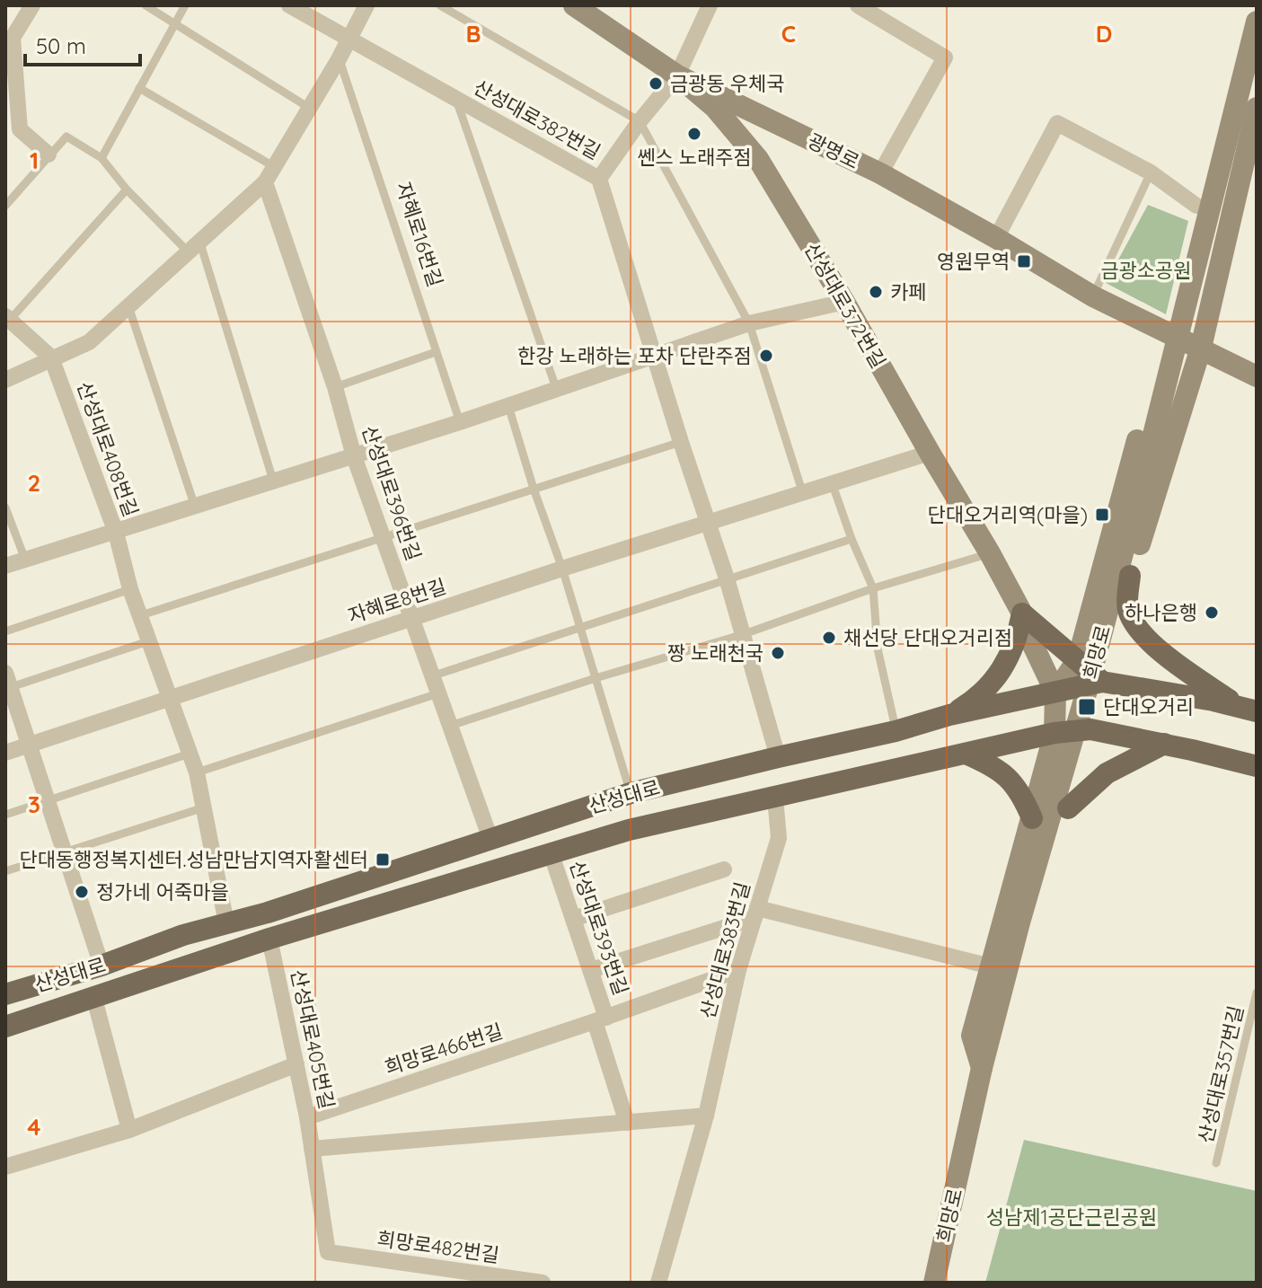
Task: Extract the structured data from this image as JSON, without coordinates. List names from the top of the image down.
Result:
{
  "streets": {
    "main road": [
      "광명로",
      "산성대로372번길",
      "희망로",
      "산성대로"
    ],
    "street": [
      "산성대로382번길",
      "산성대로408번길",
      "산성대로396번길",
      "자혜로8번길",
      "산성대로393번길",
      "산성대로383번길",
      "산성대로405번길",
      "희망로466번길",
      "희망로482번길"
    ],
    "lane": ["자혜로16번길", "산성대로357번길"]
  },
  "crossings": [
    ["산성대로382번길", "자혜로8번길"],
    ["산성대로382번길", "산성대로"],
    ["광명로", "산성대로372번길"],
    ["산성대로372번길", "자혜로8번길"],
    ["산성대로372번길", "산성대로"],
    ["산성대로408번길", "자혜로8번길"],
    ["산성대로408번길", "산성대로"],
    ["산성대로396번길", "자혜로8번길"],
    ["산성대로396번길", "산성대로"],
    ["산성대로", "산성대로393번길"],
    ["산성대로", "산성대로383번길"],
    ["산성대로", "산성대로405번길"],
    ["산성대로393번길", "희망로466번길"],
    ["산성대로383번길", "희망로466번길"],
    ["산성대로405번길", "희망로466번길"],
    ["산성대로405번길", "희망로482번길"]
  ],
  "parks": ["금광소공원", "성남제1공단근린공원"],
  "places": {
    "other": [
      "금광동 우체국",
      "쎈스 노래주점",
      "카페",
      "한강 노래하는 포차 단란주점",
      "하나은행",
      "채선당 단대오거리점",
      "짱 노래천국",
      "정가네 어죽마을"
    ],
    "transit": [
      "영원무역",
      "단대오거리역(마을)",
      "단대오거리",
      "단대동행정복지센터.성남만남지역자활센터"
    ]
  },
  "scale_bar": "50 m",
  "grid": {
    "columns": ["B", "C", "D"],
    "rows": [
      "1",
      "2",
      "3",
      "4"
    ]
  }
}
